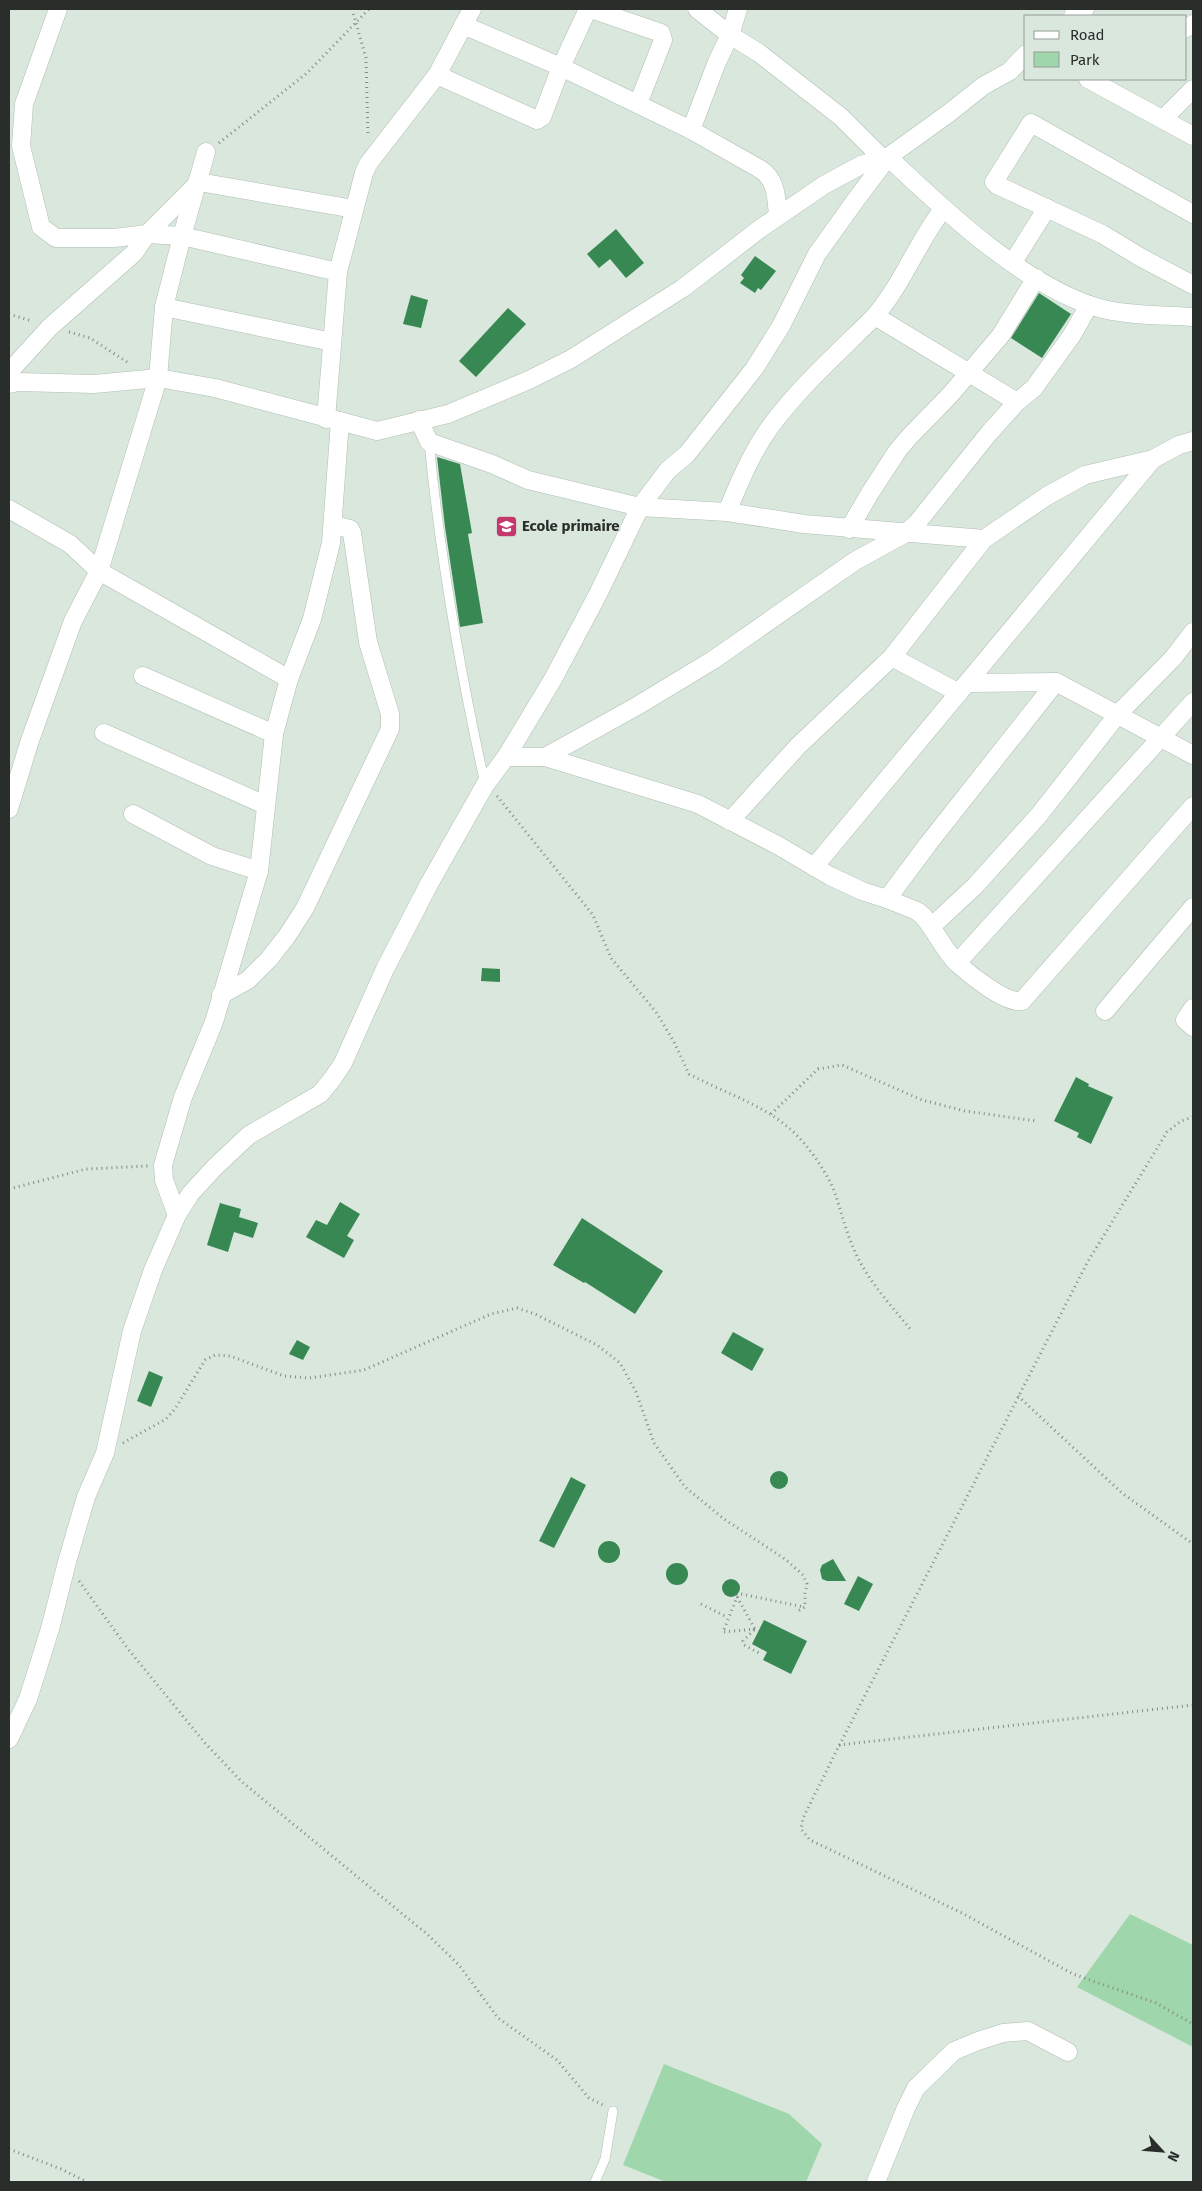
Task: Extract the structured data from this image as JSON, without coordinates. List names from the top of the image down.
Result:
{
  "places": {
    "school or university": ["Ecole primaire"]
  },
  "legend": ["Road", "Park"],
  "north": "bottom right"
}
